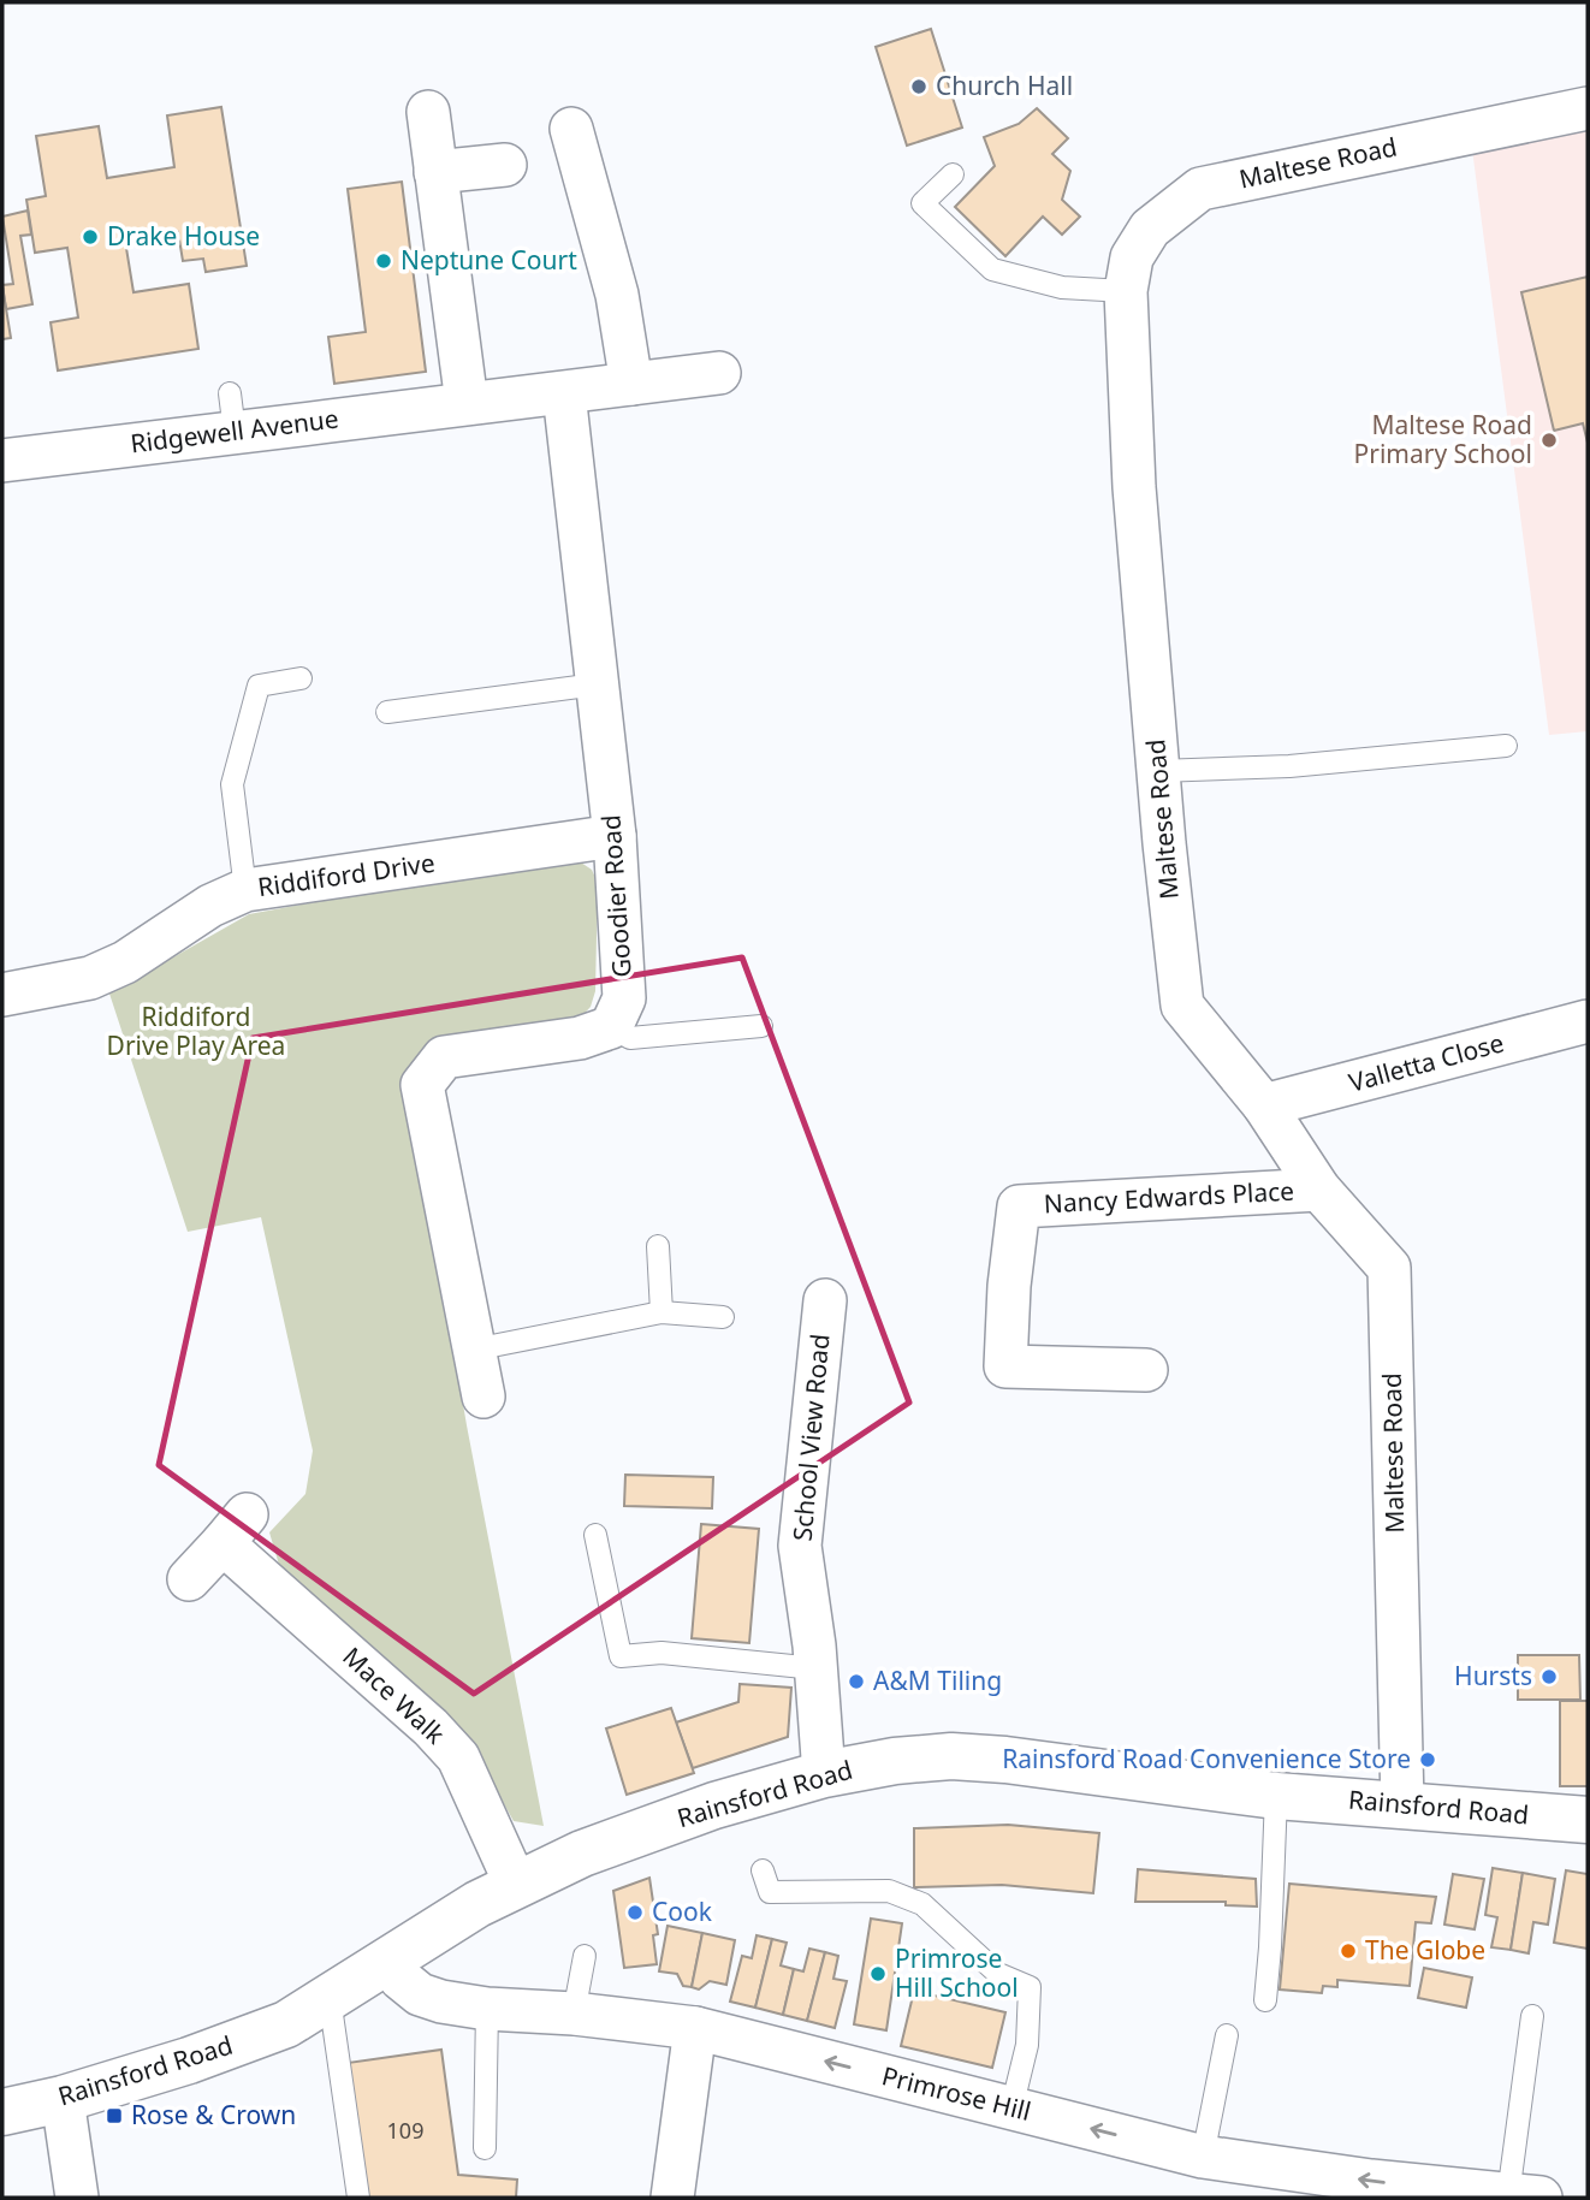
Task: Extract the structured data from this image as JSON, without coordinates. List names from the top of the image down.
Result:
{
  "streets": {
    "main road": ["Rainsford Road"],
    "street": [
      "Maltese Road",
      "Ridgewell Avenue",
      "Riddiford Drive",
      "Goodier Road",
      "Valletta Close",
      "Nancy Edwards Place",
      "School View Road",
      "Mace Walk",
      "Primrose Hill"
    ]
  },
  "crossings": [
    ["Maltese Road", "Valletta Close"],
    ["Maltese Road", "Nancy Edwards Place"],
    ["Maltese Road", "Rainsford Road"],
    ["Ridgewell Avenue", "Goodier Road"],
    ["Riddiford Drive", "Goodier Road"],
    ["School View Road", "Rainsford Road"],
    ["Mace Walk", "Rainsford Road"],
    ["Rainsford Road", "Primrose Hill"]
  ],
  "one_way": ["Primrose Hill"],
  "parks": ["Riddiford Drive Play Area"],
  "places": {
    "other": [
      "Church Hall",
      "Drake House",
      "Neptune Court",
      "Maltese Road Primary School",
      "Hursts",
      "A&M Tiling",
      "Rainsford Road Convenience Store",
      "Cook",
      "The Globe",
      "Primrose Hill School"
    ],
    "transit": ["Rose & Crown"]
  },
  "house_numbers": ["109"]
}
